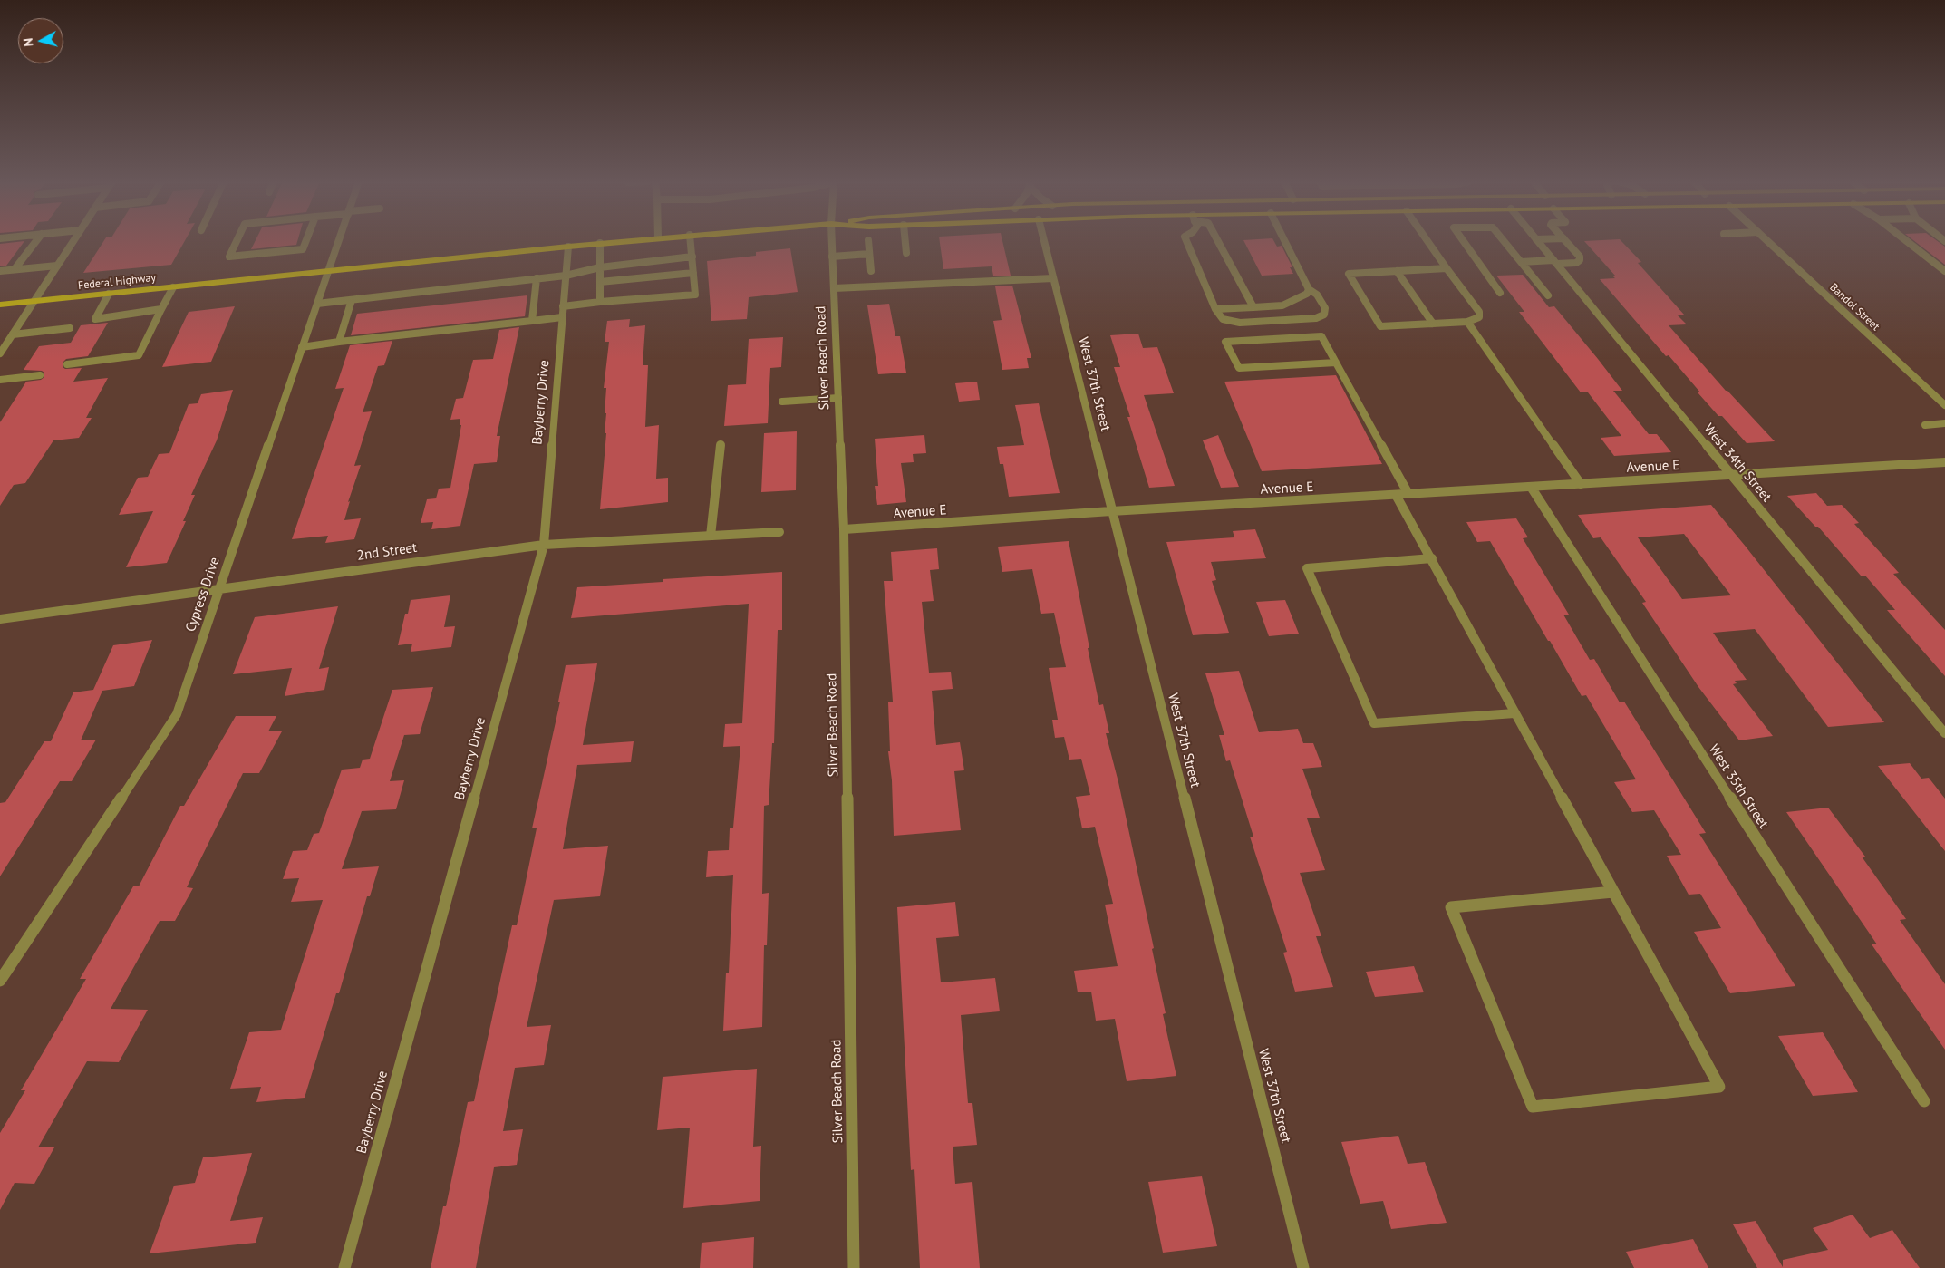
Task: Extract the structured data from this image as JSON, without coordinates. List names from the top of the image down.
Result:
{
  "streets": {
    "main road": ["Federal Highway"],
    "street": [
      "Bandol Street",
      "Silver Beach Road",
      "West 37th Street",
      "Bayberry Drive",
      "West 34th Street",
      "Avenue E",
      "2nd Street",
      "Cypress Drive",
      "West 35th Street"
    ]
  },
  "crossings": [
    ["Federal Highway", "Bayberry Drive"],
    ["Federal Highway", "Cypress Drive"],
    ["Silver Beach Road", "Avenue E"],
    ["West 37th Street", "Avenue E"],
    ["Bayberry Drive", "2nd Street"],
    ["West 34th Street", "Avenue E"],
    ["Avenue E", "West 35th Street"],
    ["2nd Street", "Cypress Drive"]
  ],
  "north": "left"
}
